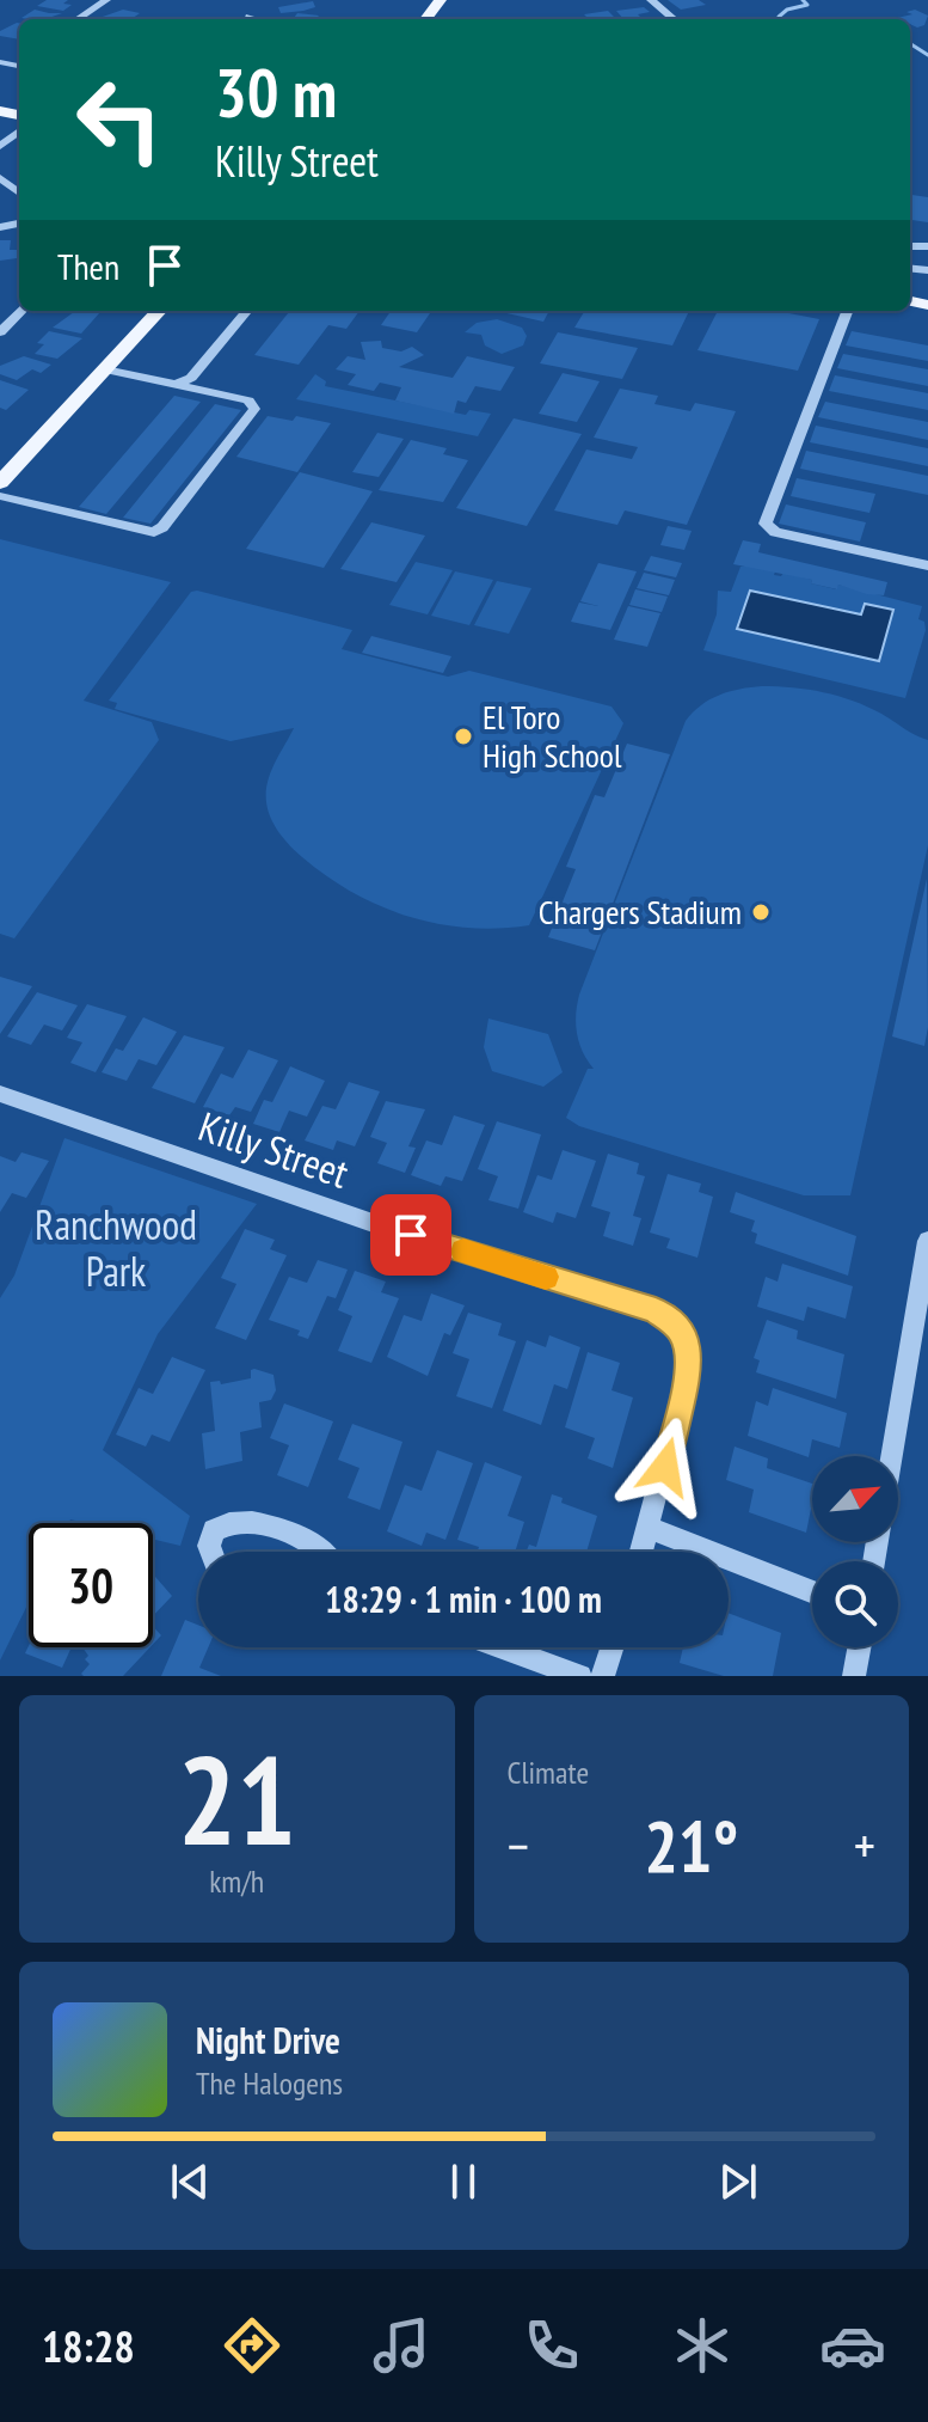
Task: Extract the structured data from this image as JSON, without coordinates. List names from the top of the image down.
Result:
{
  "streets": {
    "street": ["Killy Street"]
  },
  "parks": ["Ranchwood Park"],
  "places": ["El Toro High School", "Chargers Stadium"],
  "north": "top right",
  "page": {
    "turn": ["30 m", "Killy Street"],
    "then": "Then",
    "limit": "30",
    "trip": "18:29 · 1 min · 100 m",
    "tile": [
      ["21", "km/h"],
      "Climate"
    ],
    "heat": ["−", "21°", "+"],
    "song": ["Night Drive", "The Halogens"],
    "tabs": "18:28"
  }
}
